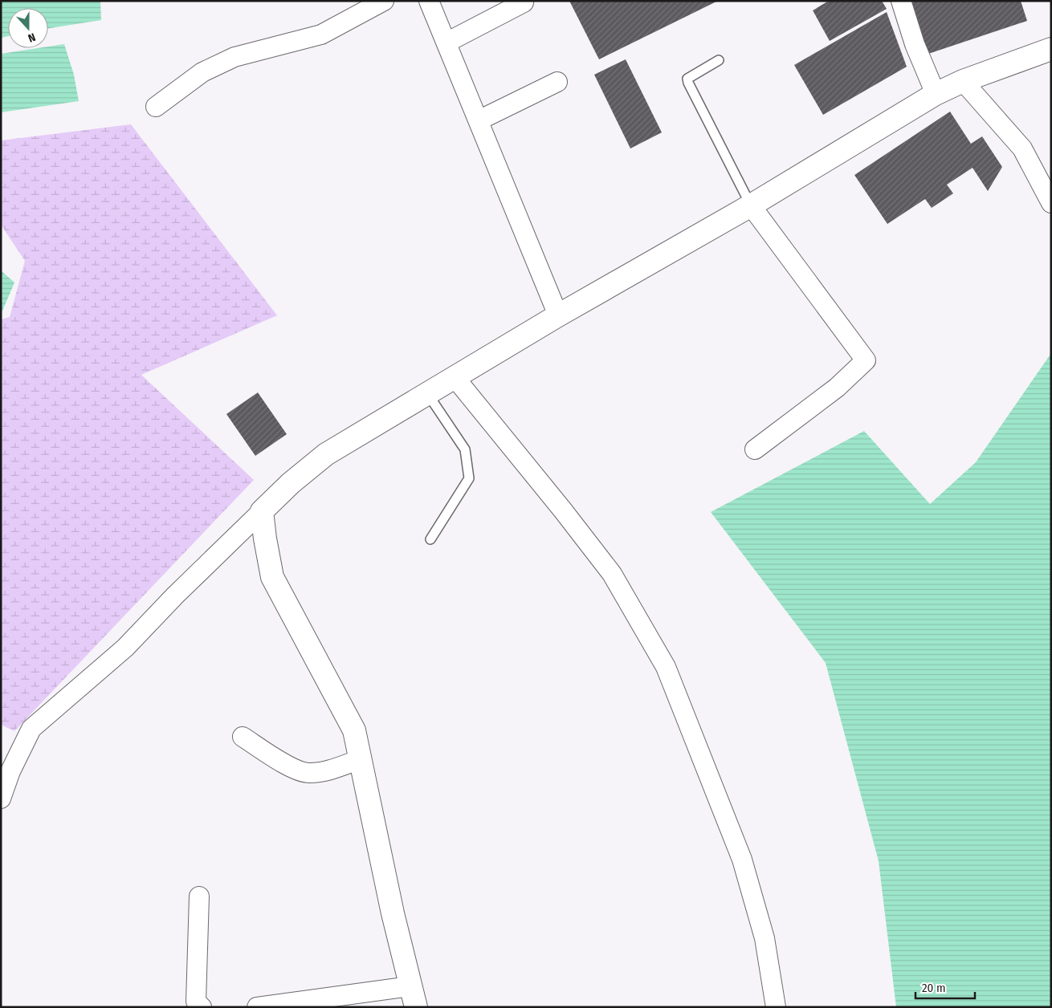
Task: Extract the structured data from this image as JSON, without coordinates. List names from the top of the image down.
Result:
{
  "scale_bar": "20 m",
  "north": "bottom"
}
